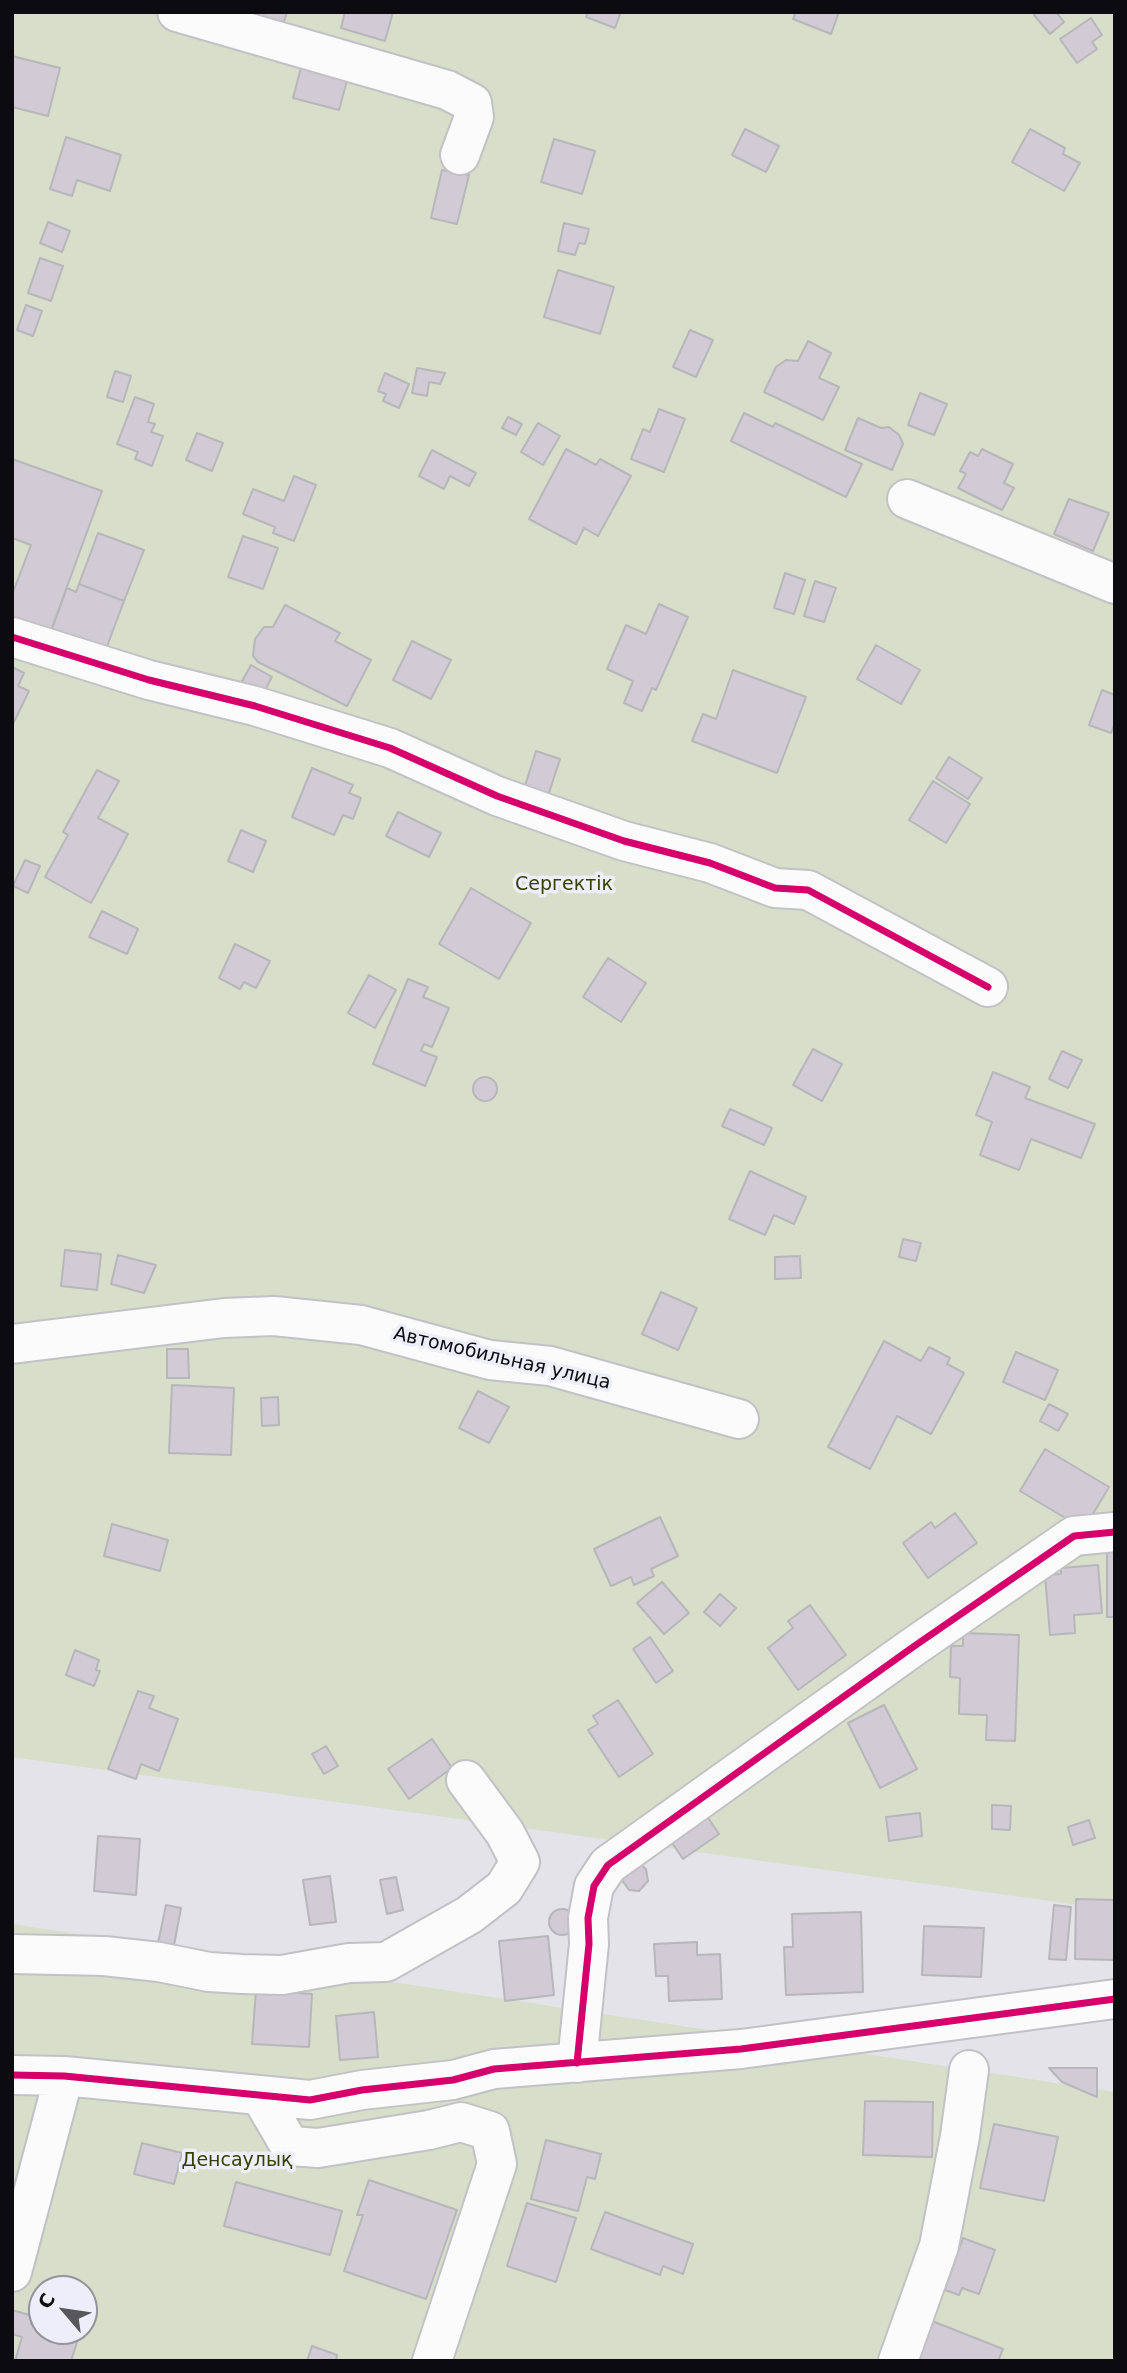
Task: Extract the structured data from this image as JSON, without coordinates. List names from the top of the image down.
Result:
{
  "streets": {
    "street": ["Автомобильная улица"]
  },
  "parks": ["Сергектік", "Денсаулық"],
  "north": "top left"
}
